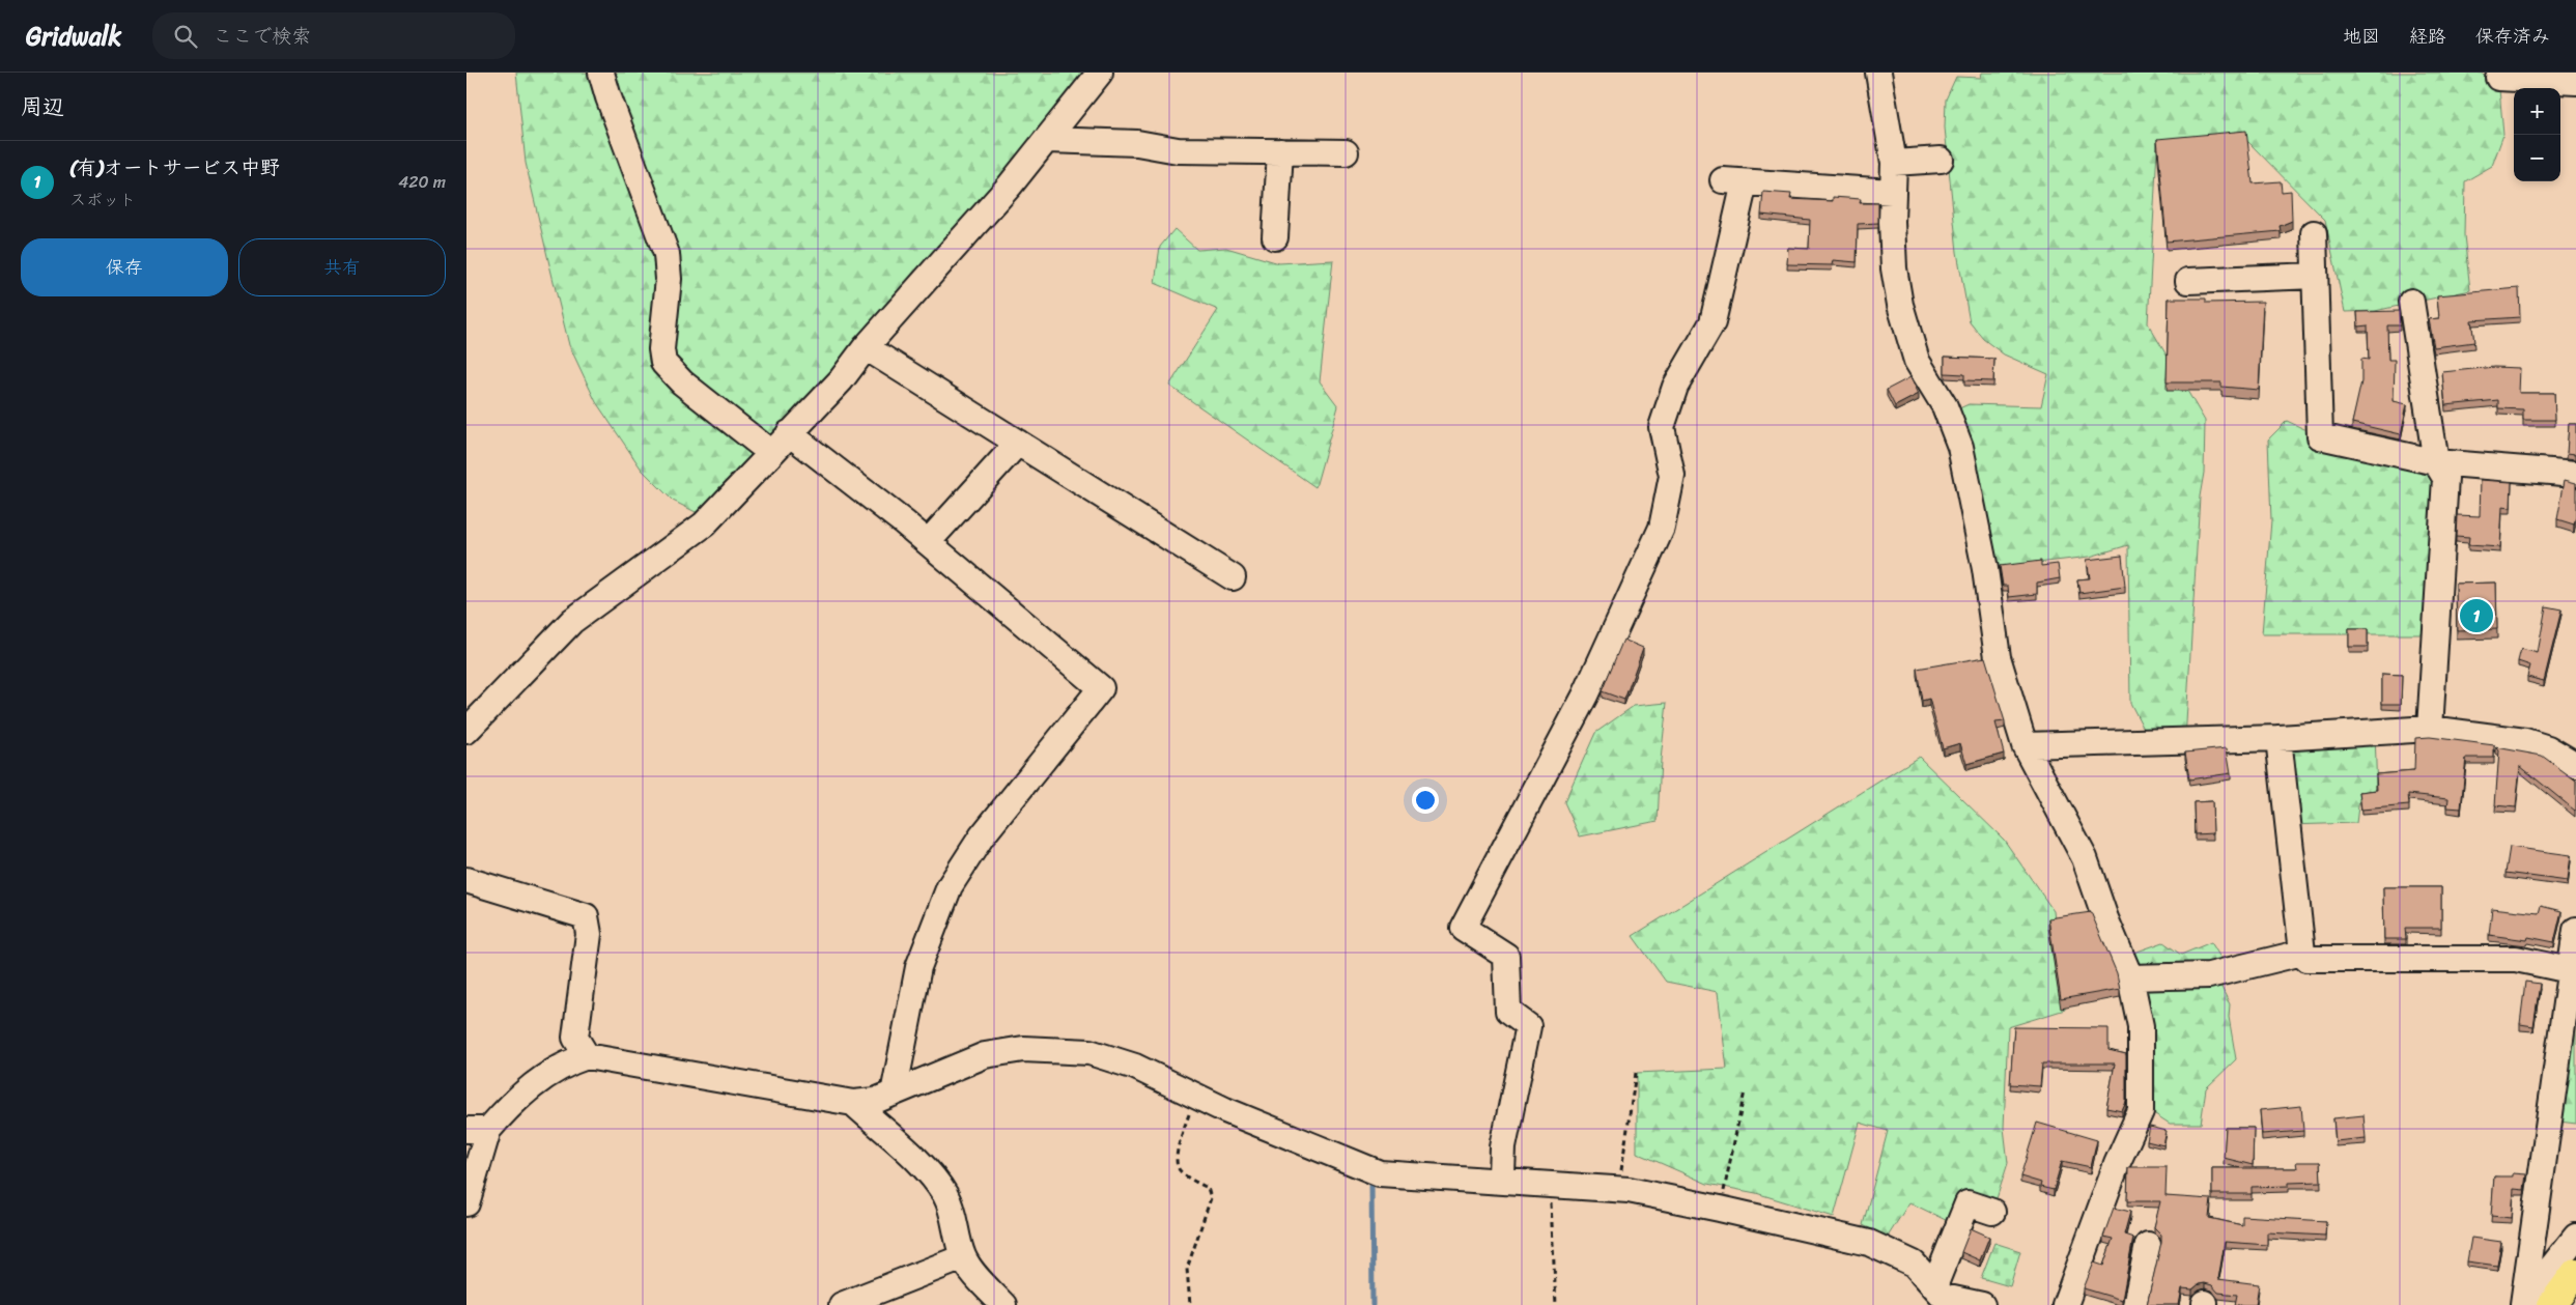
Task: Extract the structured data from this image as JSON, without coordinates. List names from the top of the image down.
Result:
{
  "page": {
    "header": "Gridwalk",
    "search": "ここで検索",
    "nav": ["地図", "経路", "保存済み"],
    "heading": "周辺",
    "map_buttons": ["+", "−"],
    "list": [
      {
        "mark": "1",
        "name": "(有)オートサービス中野",
        "note": "スポット",
        "value": "420 m"
      }
    ],
    "buttons": ["保存", "共有"],
    "pins": "1"
  }
}
